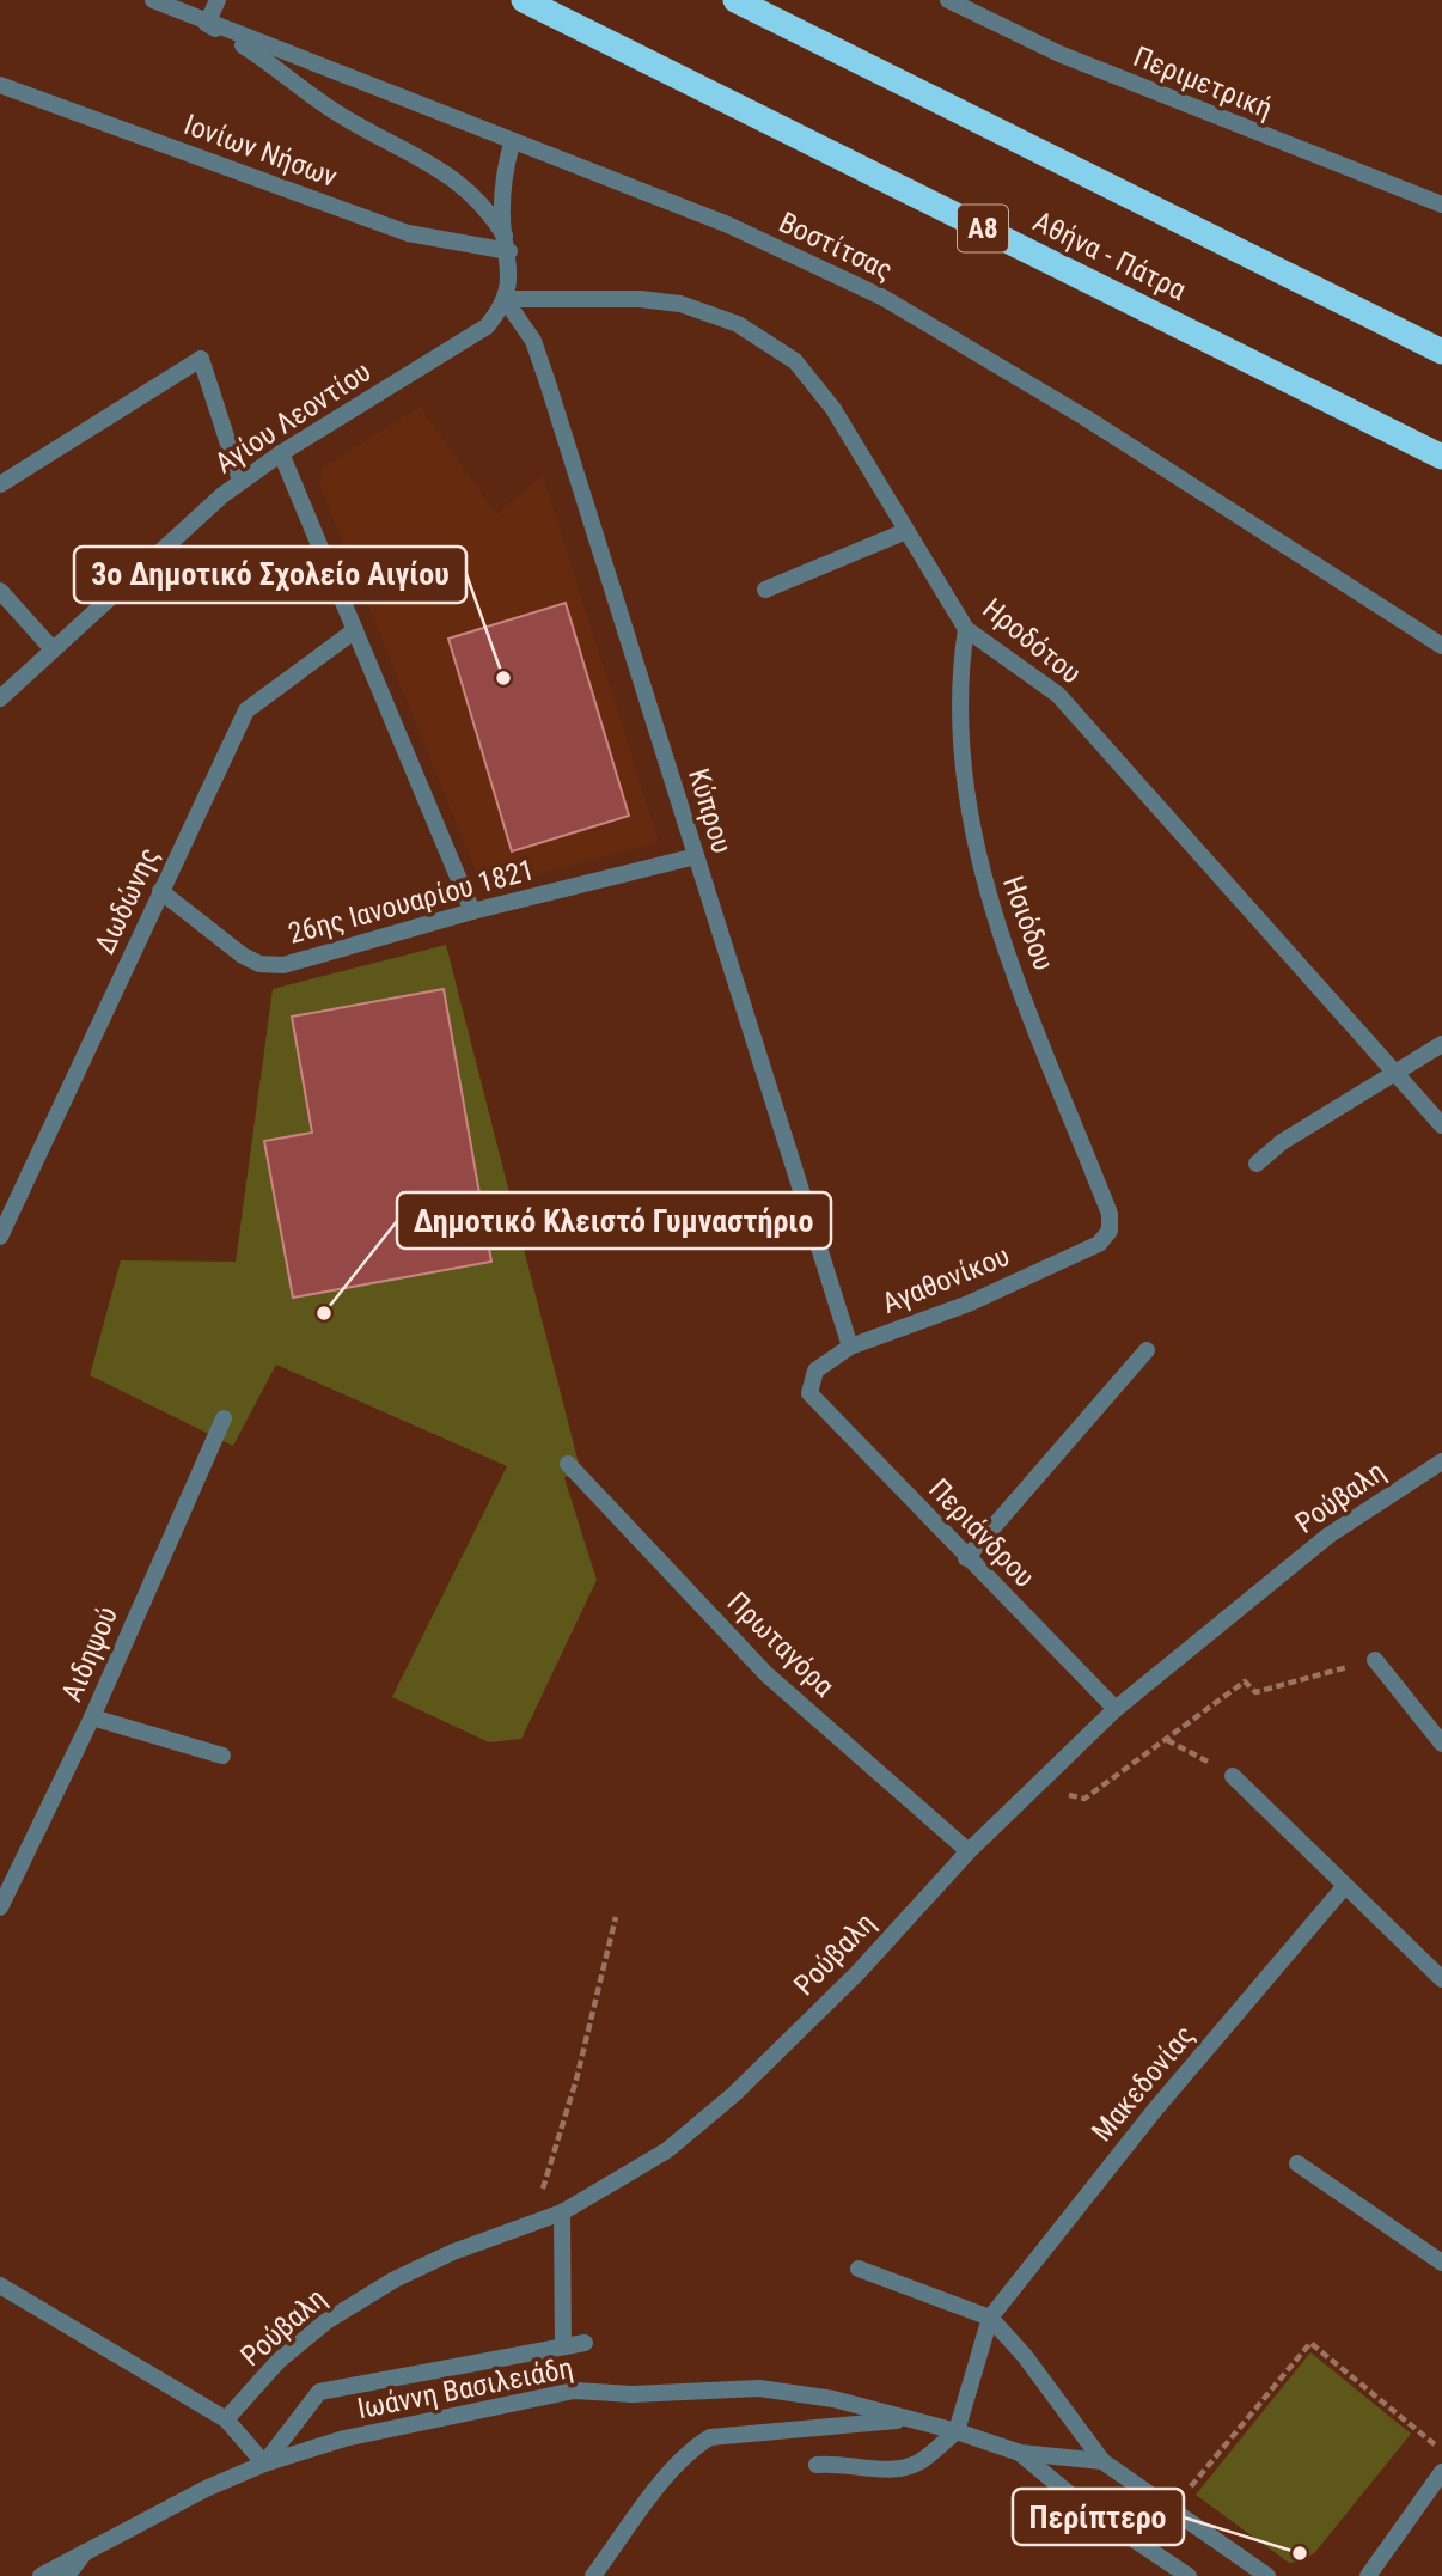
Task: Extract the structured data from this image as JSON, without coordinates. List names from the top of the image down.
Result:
{
  "streets": {
    "highway": ["Α8", "Αθήνα - Πάτρα"],
    "street": [
      "Περιμετρική",
      "Ιονίων Νήσων",
      "Βοστίτσας",
      "Αγίου Λεοντίου",
      "Ηροδότου",
      "Κύπρου",
      "Δωδώνης",
      "26ης Ιανουαρίου 1821",
      "Ησιόδου",
      "Αγαθονίκου",
      "Ρούβαλη",
      "Περιάνδρου",
      "Πρωταγόρα",
      "Αιδηψού",
      "Μακεδονίας",
      "Ιωάννη Βασιλειάδη"
    ]
  },
  "crossings": [
    ["Αγίου Λεοντίου", "Ηροδότου"],
    ["Αγίου Λεοντίου", "Κύπρου"],
    ["Ηροδότου", "Κύπρου"],
    ["Ηροδότου", "Ησιόδου"],
    ["Κύπρου", "26ης Ιανουαρίου 1821"],
    ["Κύπρου", "Αγαθονίκου"],
    ["Δωδώνης", "26ης Ιανουαρίου 1821"],
    ["Ησιόδου", "Αγαθονίκου"],
    ["Αγαθονίκου", "Περιάνδρου"],
    ["Ρούβαλη", "Περιάνδρου"],
    ["Ρούβαλη", "Πρωταγόρα"],
    ["Μακεδονίας", "Ιωάννη Βασιλειάδη"]
  ],
  "places": ["3ο Δημοτικό Σχολείο Αιγίου", "Δημοτικό Κλειστό Γυμναστήριο", "Περίπτερο"]
}
